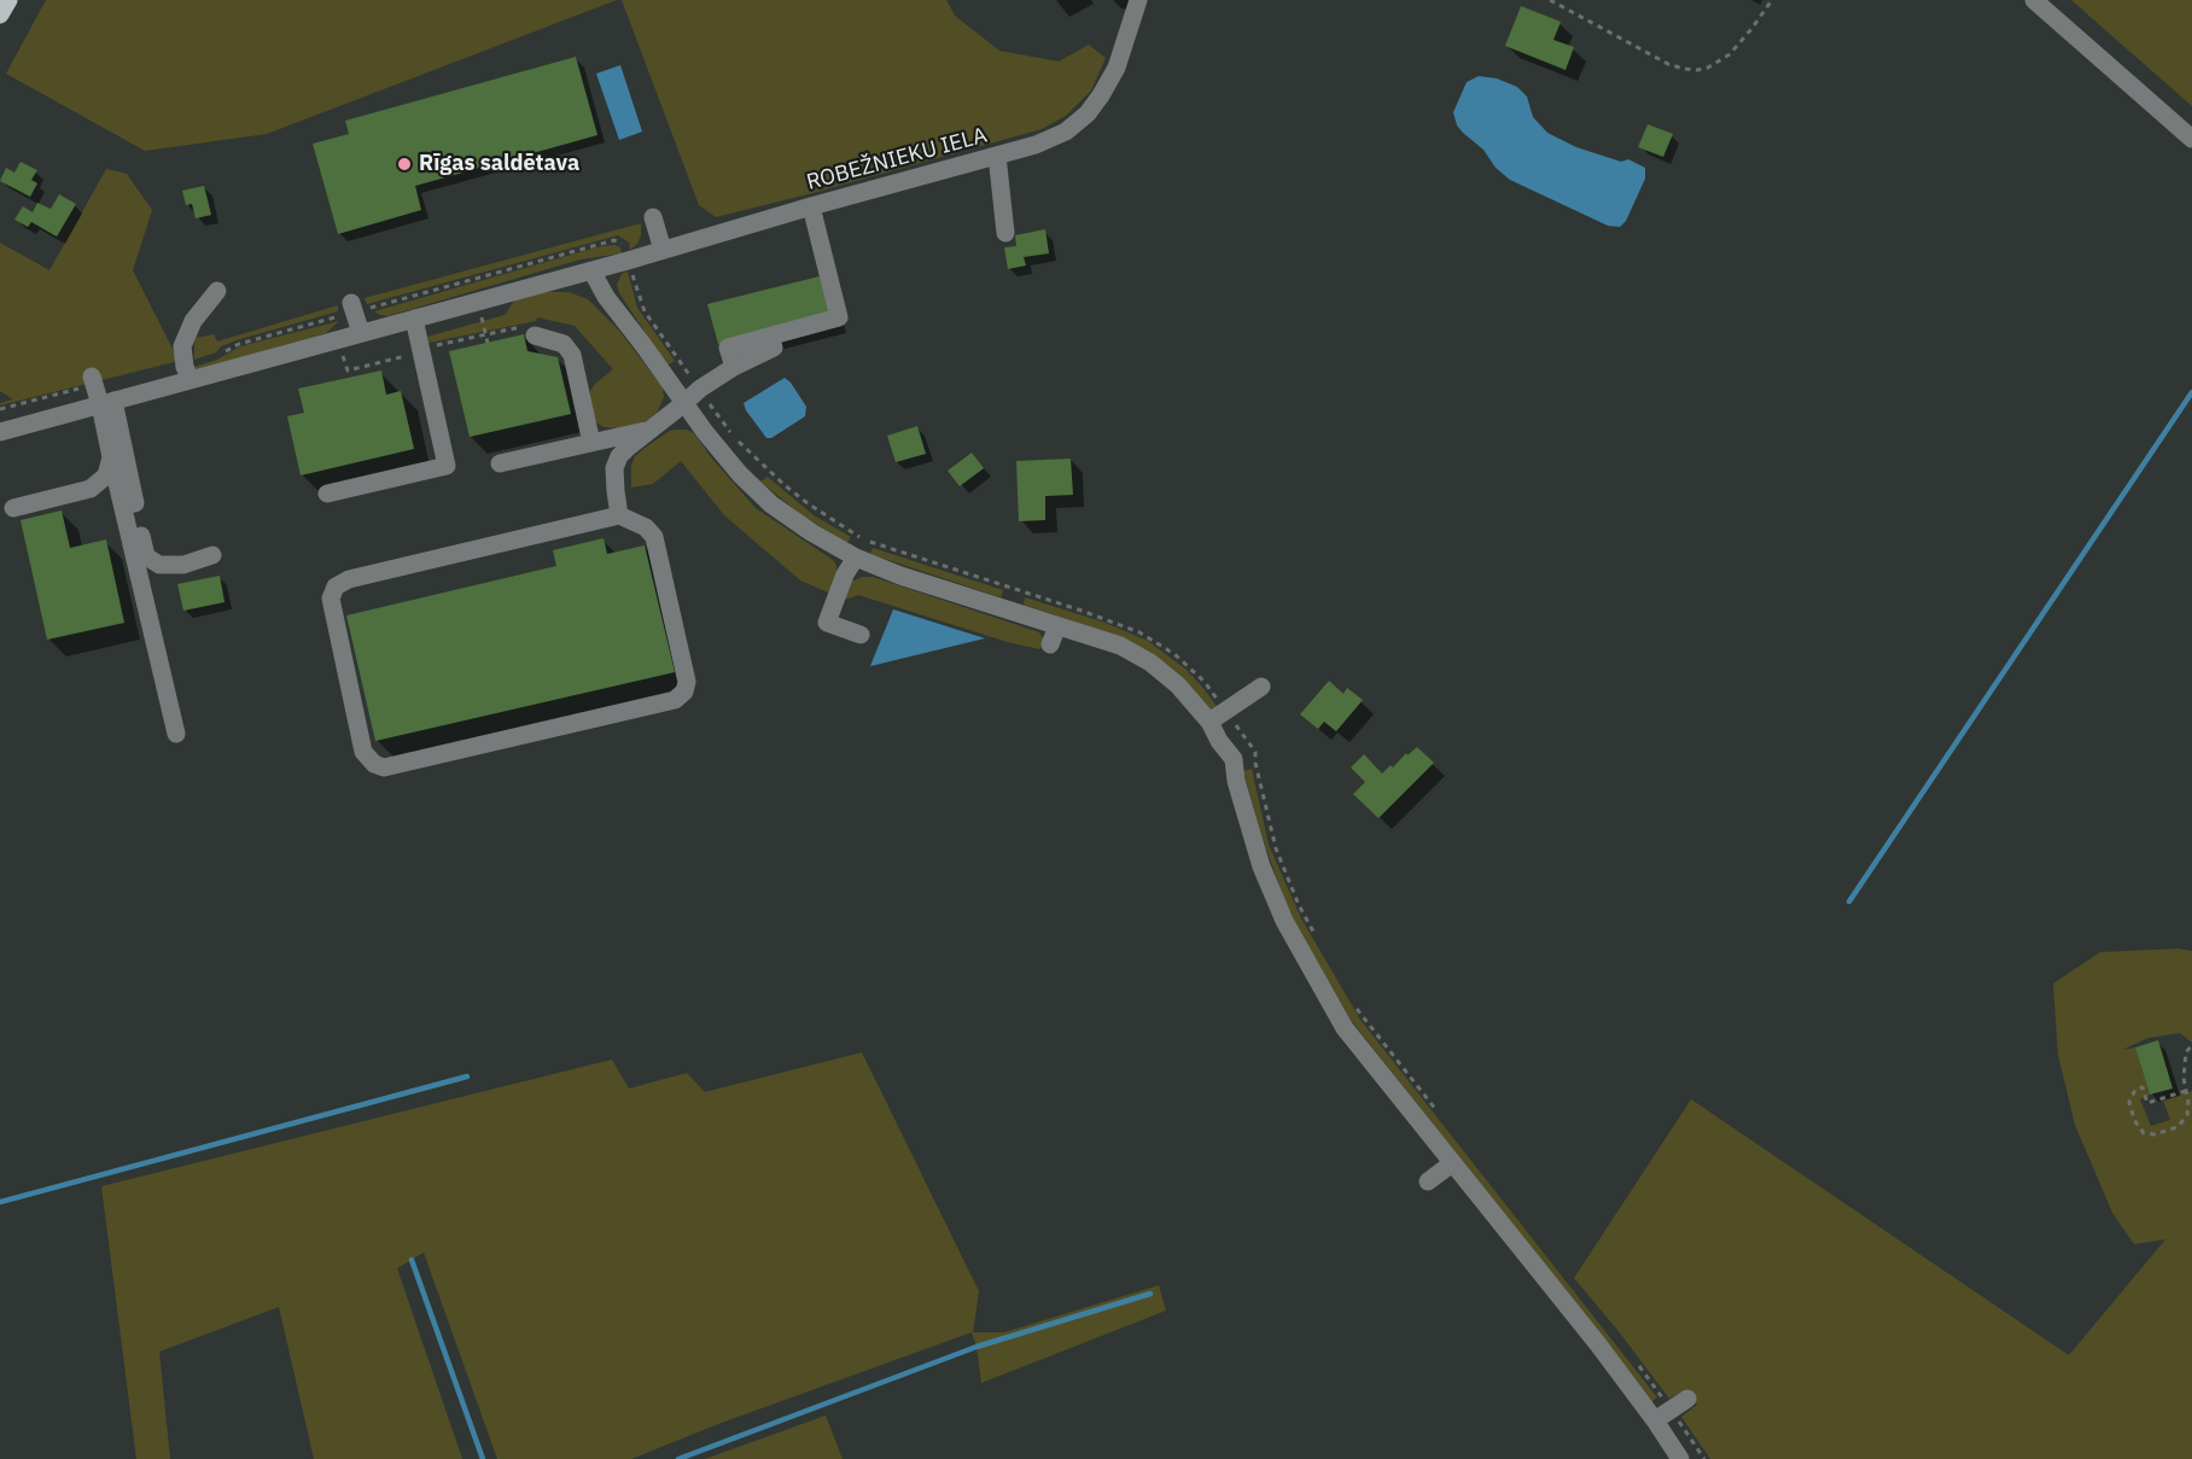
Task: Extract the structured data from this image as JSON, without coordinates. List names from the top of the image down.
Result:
{
  "streets": {
    "street": ["ROBEŽNIEKU IELA"]
  },
  "places": ["Rīgas saldētava"]
}
